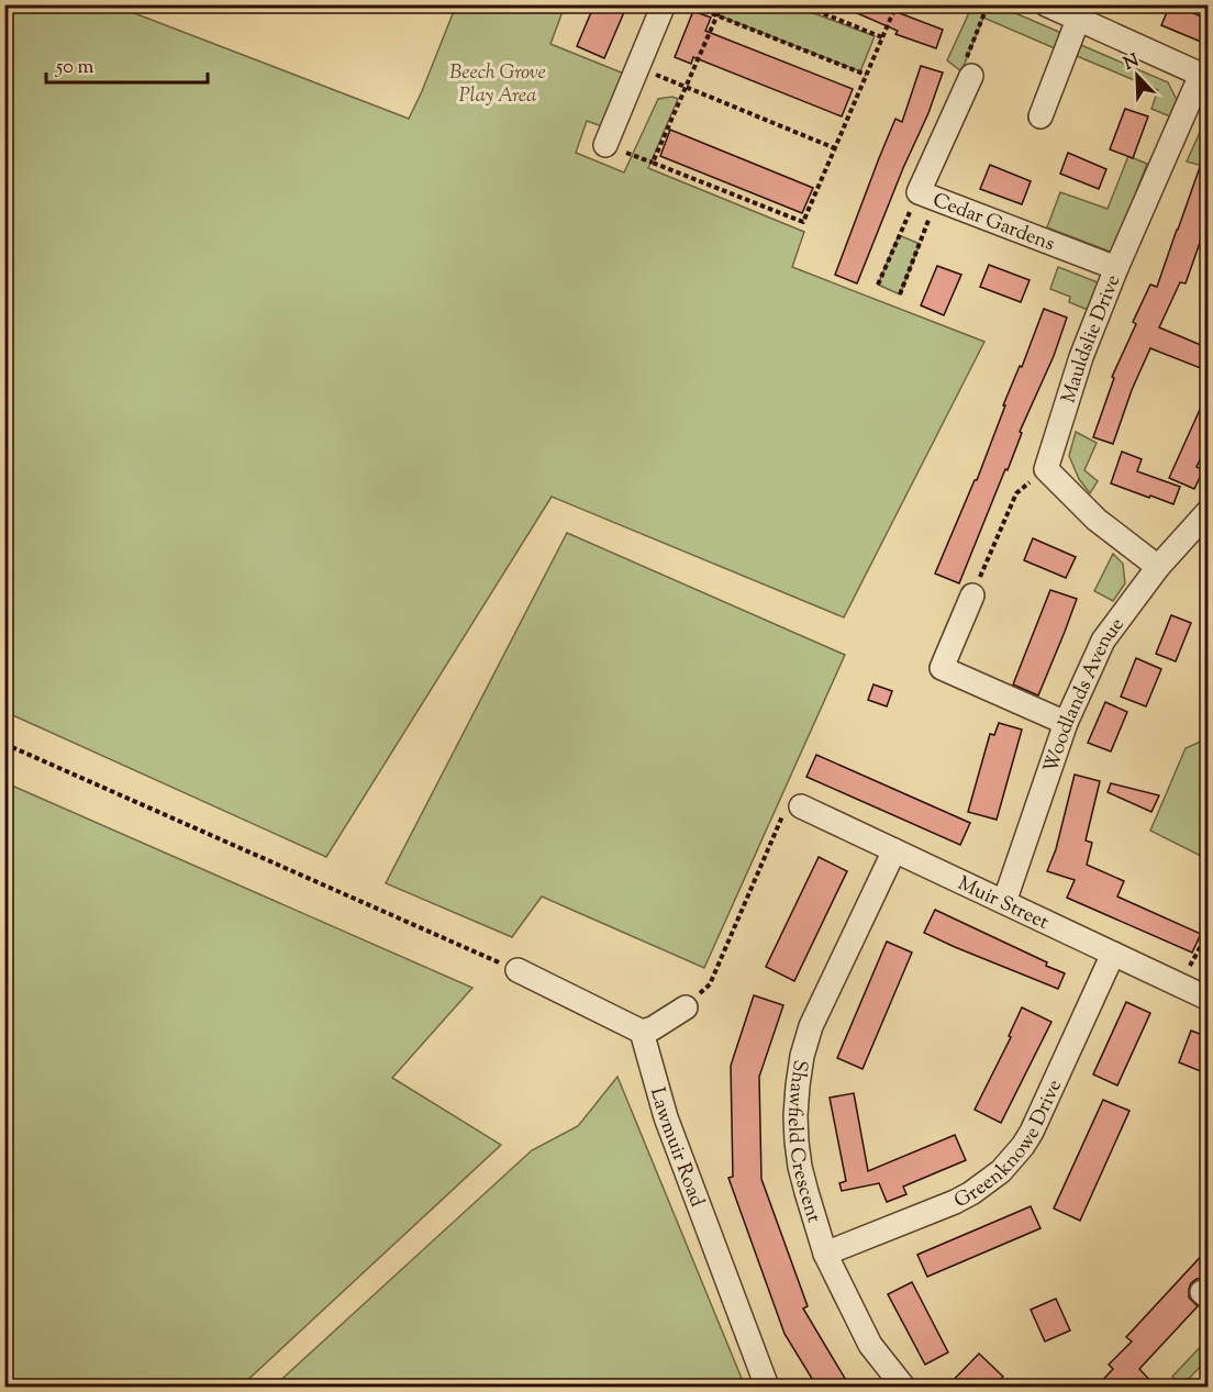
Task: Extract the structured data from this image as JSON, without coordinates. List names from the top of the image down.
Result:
{
  "streets": {
    "street": [
      "Cedar Gardens",
      "Mauldslie Drive",
      "Woodlands Avenue",
      "Muir Street",
      "Greenknowe Drive",
      "Shawfield Crescent",
      "Lawmuir Road"
    ]
  },
  "crossings": [
    ["Cedar Gardens", "Mauldslie Drive"],
    ["Woodlands Avenue", "Muir Street"],
    ["Muir Street", "Greenknowe Drive"],
    ["Muir Street", "Shawfield Crescent"],
    ["Greenknowe Drive", "Shawfield Crescent"]
  ],
  "parks": ["Beech Grove Play Area"],
  "scale_bar": "50 m",
  "north": "top left"
}
